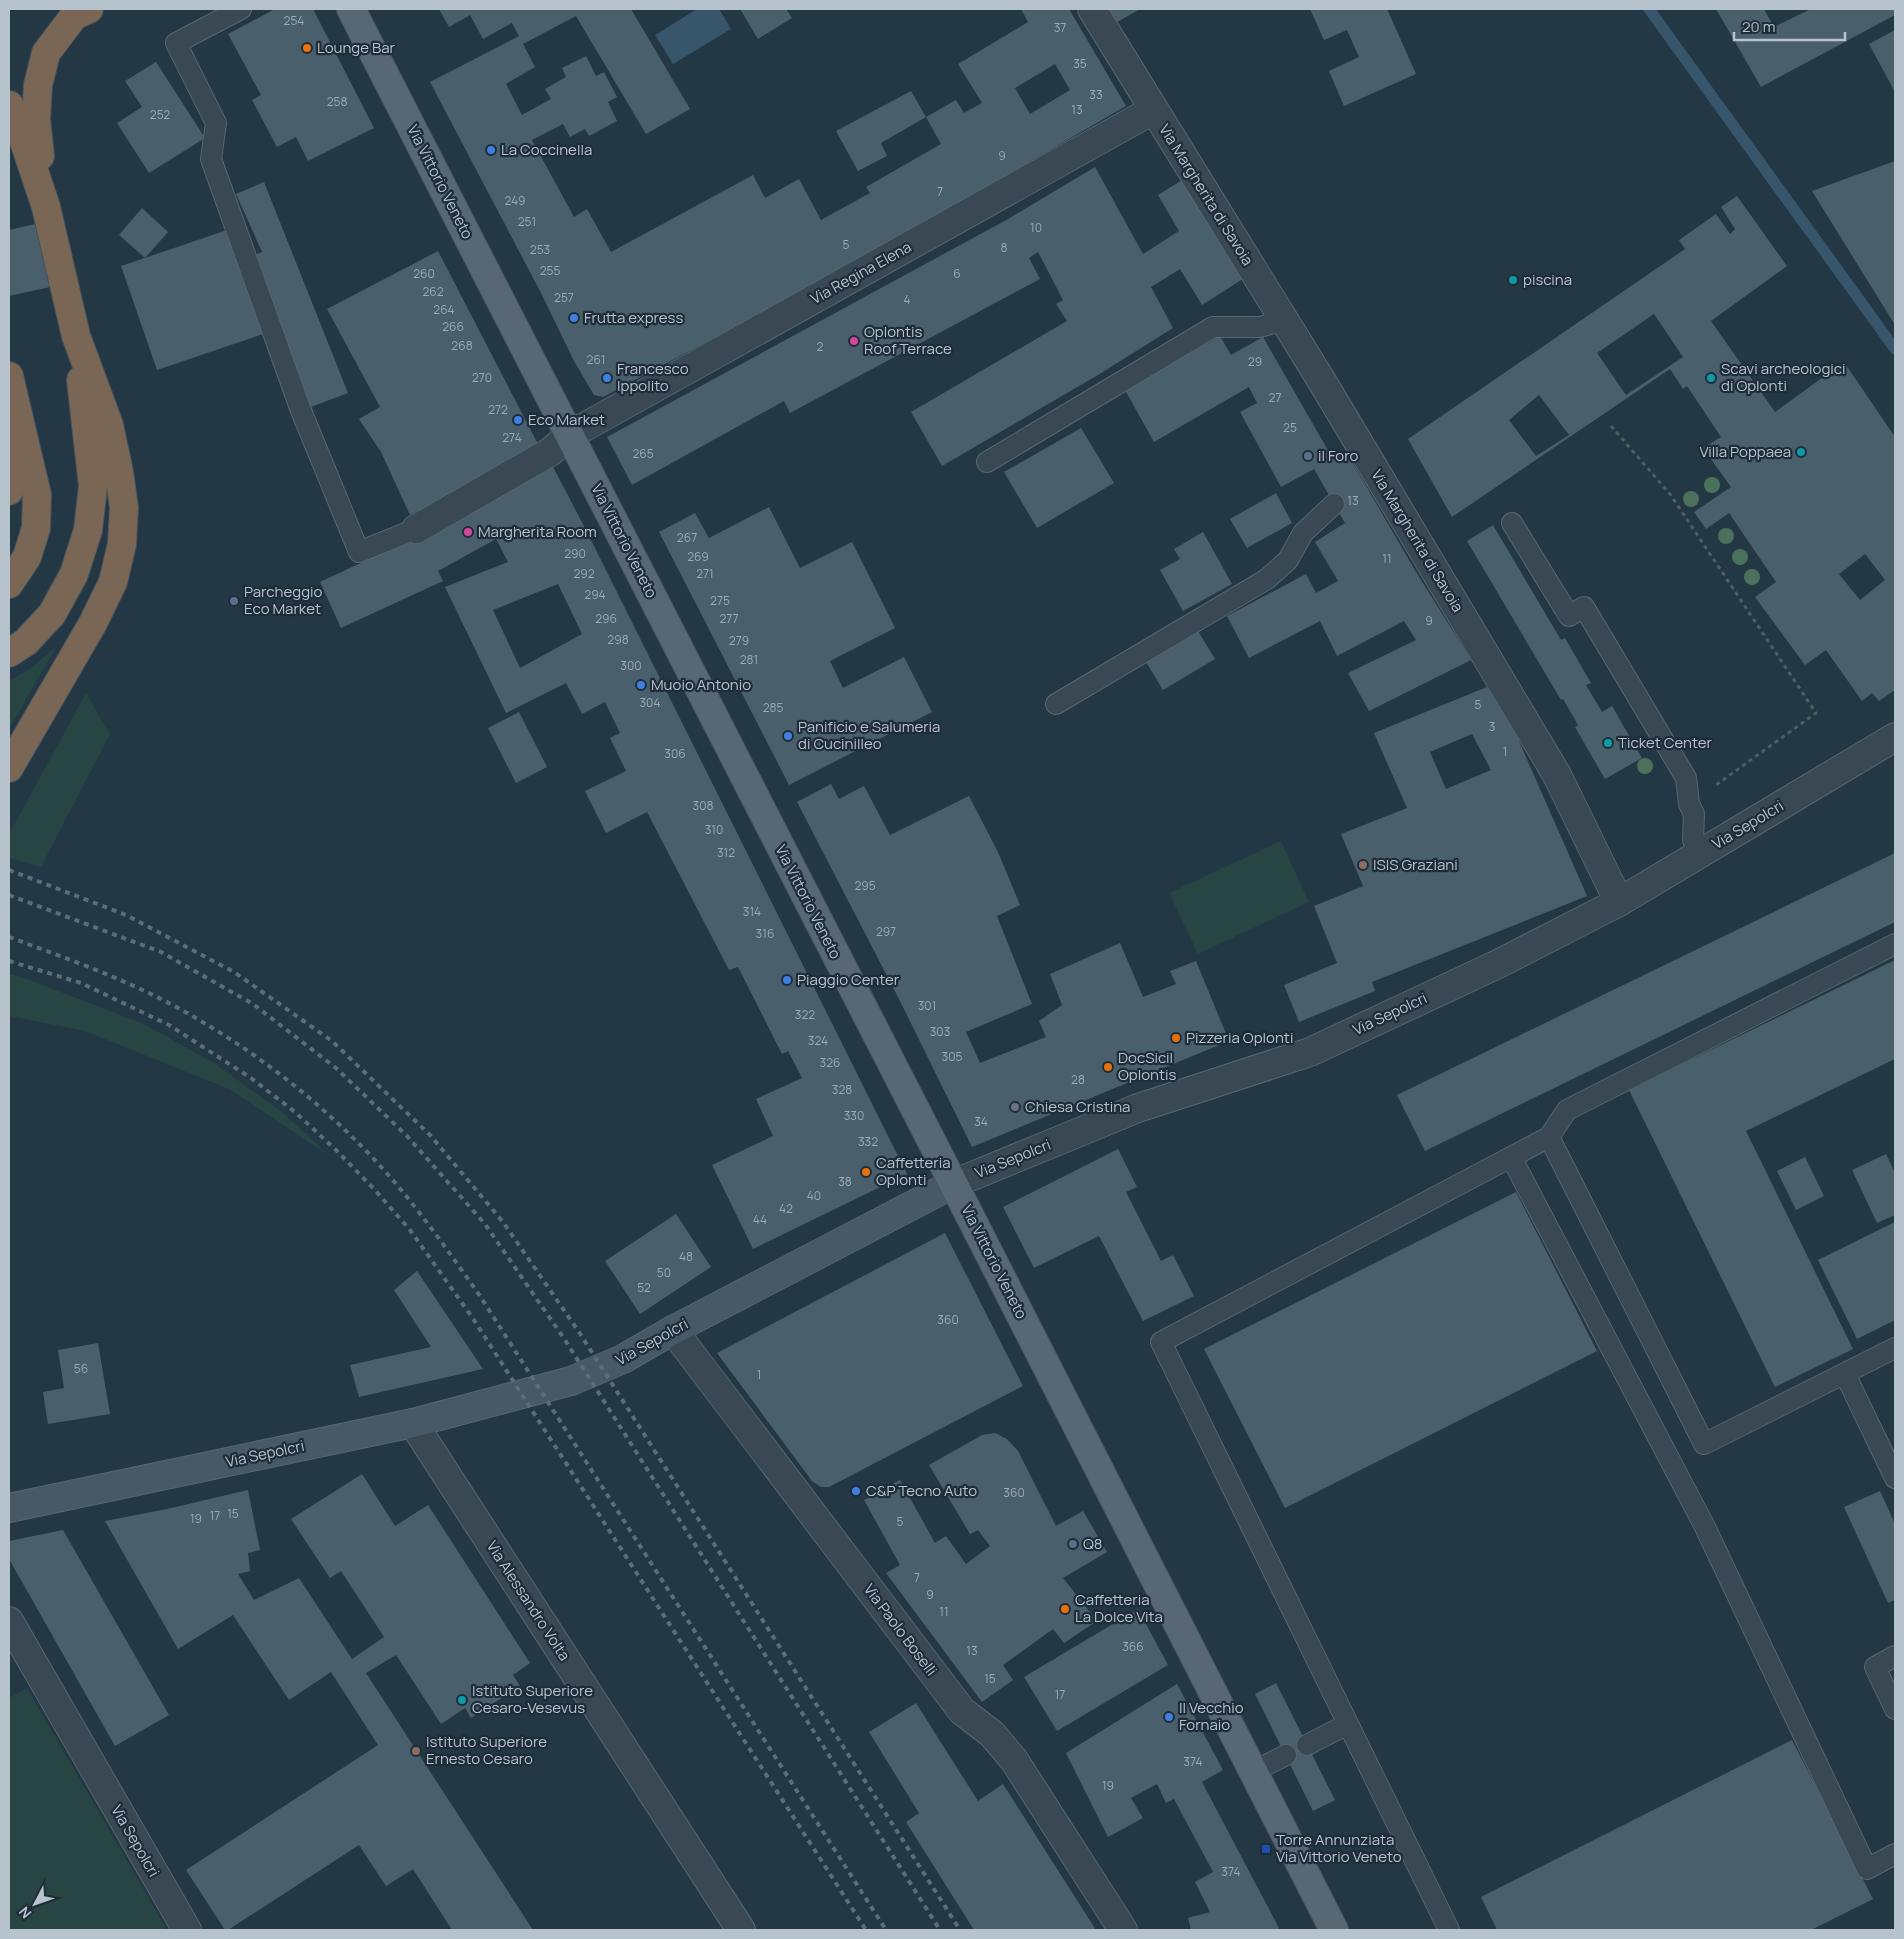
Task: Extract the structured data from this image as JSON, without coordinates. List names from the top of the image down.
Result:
{
  "streets": {
    "main road": ["Via Vittorio Veneto"],
    "street": [
      "Via Margherita di Savoia",
      "Via Regina Elena",
      "Via Sepolcri",
      "Via Alessandro Volta",
      "Via Paolo Boselli"
    ]
  },
  "crossings": [
    ["Via Vittorio Veneto", "Via Regina Elena"],
    ["Via Vittorio Veneto", "Via Sepolcri"],
    ["Via Margherita di Savoia", "Via Regina Elena"],
    ["Via Margherita di Savoia", "Via Sepolcri"],
    ["Via Sepolcri", "Via Alessandro Volta"],
    ["Via Sepolcri", "Via Paolo Boselli"]
  ],
  "places": {
    "other": [
      "Lounge Bar",
      "La Coccinella",
      "piscina",
      "Frutta express",
      "Oplontis Roof Terrace",
      "Francesco Ippolito",
      "Scavi archeologici di Oplonti",
      "Eco Market",
      "Villa Poppaea",
      "il Foro",
      "Margherita Room",
      "Parcheggio Eco Market",
      "Muoio Antonio",
      "Panificio e Salumeria di Cucinilleo",
      "Ticket Center",
      "ISIS Graziani",
      "Piaggio Center",
      "Pizzeria Oplonti",
      "DocSicil Oplontis",
      "Chiesa Cristina",
      "Caffetteria Oplonti",
      "C&P Tecno Auto",
      "Q8",
      "Caffetteria La Dolce Vita",
      "Istituto Superiore Cesaro-Vesevus",
      "Il Vecchio Fornaio",
      "Istituto Superiore Ernesto Cesaro"
    ],
    "transit": ["Torre Annunziata Via Vittorio Veneto"]
  },
  "house_numbers": [
    "254",
    "37",
    "35",
    "33",
    "258",
    "13",
    "252",
    "9",
    "7",
    "249",
    "251",
    "10",
    "5",
    "8",
    "253",
    "255",
    "260",
    "6",
    "262",
    "257",
    "4",
    "264",
    "266",
    "268",
    "2",
    "261",
    "29",
    "270",
    "27",
    "272",
    "25",
    "274",
    "265",
    "13",
    "267",
    "290",
    "269",
    "11",
    "292",
    "271",
    "294",
    "275",
    "296",
    "277",
    "9",
    "298",
    "279",
    "281",
    "300",
    "304",
    "5",
    "285",
    "3",
    "1",
    "306",
    "308",
    "310",
    "312",
    "295",
    "314",
    "297",
    "316",
    "301",
    "322",
    "303",
    "324",
    "305",
    "326",
    "28",
    "328",
    "330",
    "34",
    "332",
    "38",
    "40",
    "42",
    "44",
    "48",
    "50",
    "52",
    "360",
    "56",
    "1",
    "360",
    "15",
    "17",
    "19",
    "5",
    "7",
    "9",
    "11",
    "366",
    "13",
    "15",
    "17",
    "374",
    "19",
    "374"
  ],
  "scale_bar": "20 m",
  "north": "bottom left"
}
